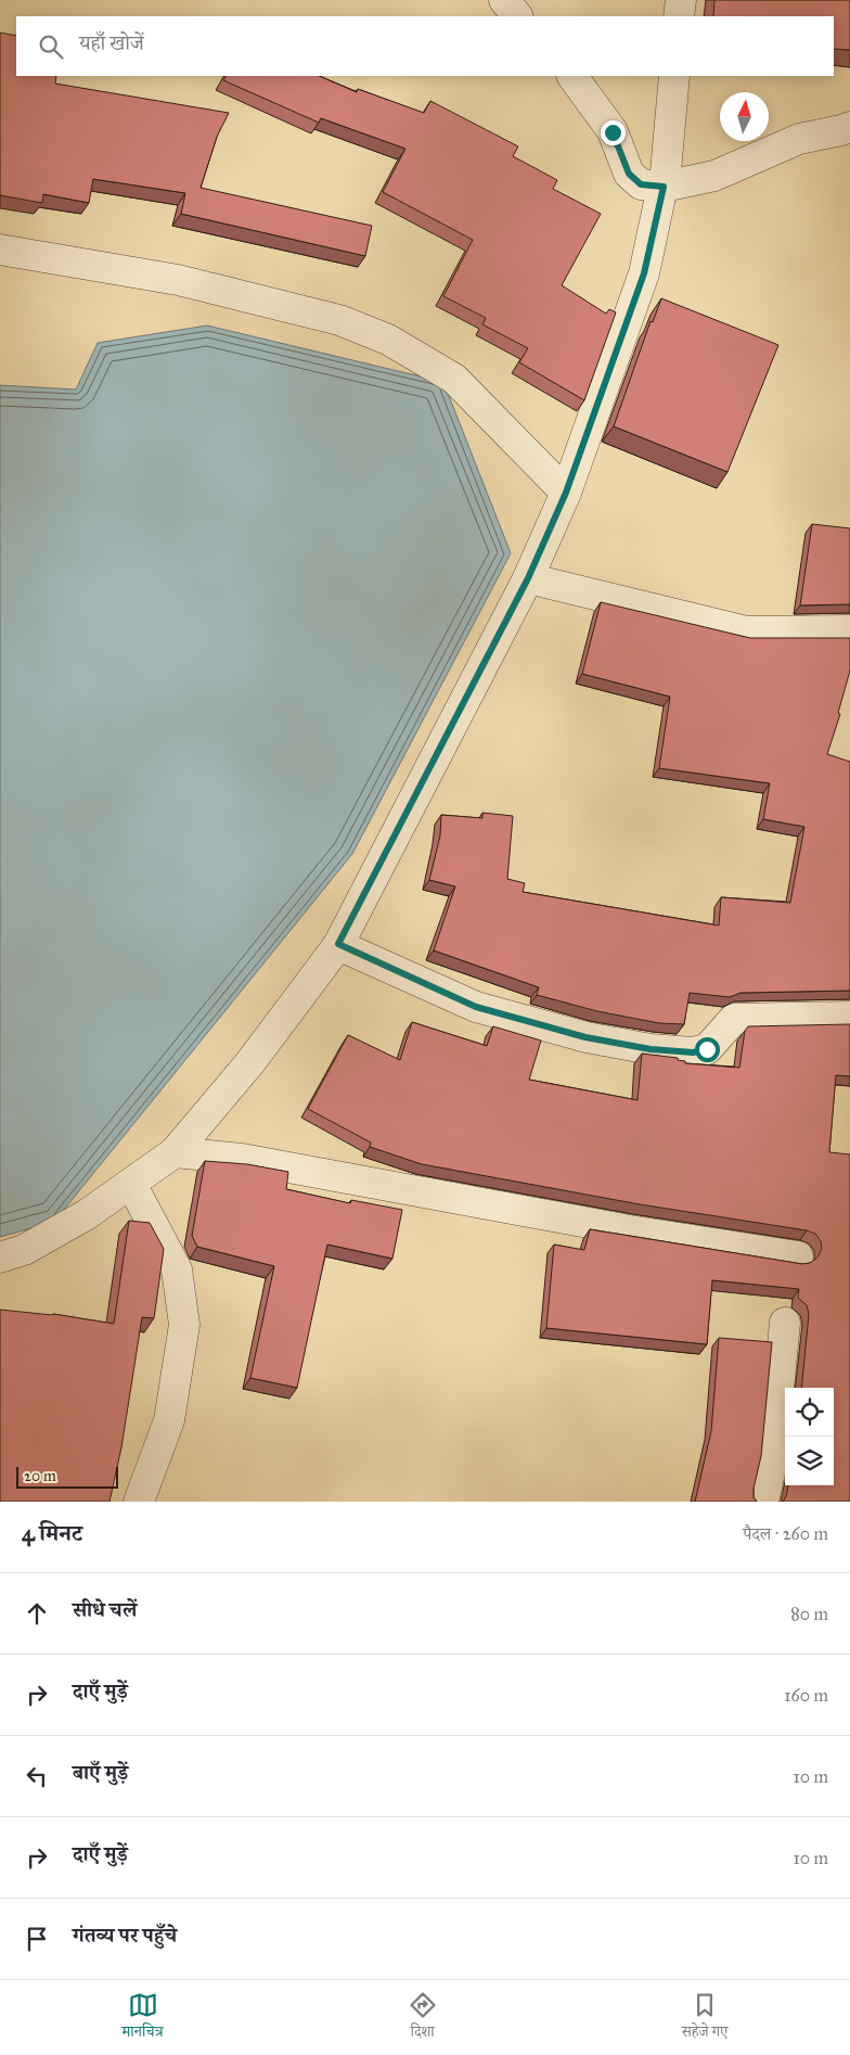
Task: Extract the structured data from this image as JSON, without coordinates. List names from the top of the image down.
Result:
{
  "scale_bar": "20 m",
  "north": "top",
  "page": {
    "search": "यहाँ खोजें",
    "scale": "20 m",
    "heading": ["4 मिनट", "पैदल · 260 m"],
    "list": [
      ["सीधे चलें", "80 m"],
      ["दाएँ मुड़ें", "160 m"],
      ["बाएँ मुड़ें", "10 m"],
      ["दाएँ मुड़ें", "10 m"],
      "गंतव्य पर पहुँचे"
    ],
    "nav": ["मानचित्र", "दिशा", "सहेजे गए"]
  }
}
